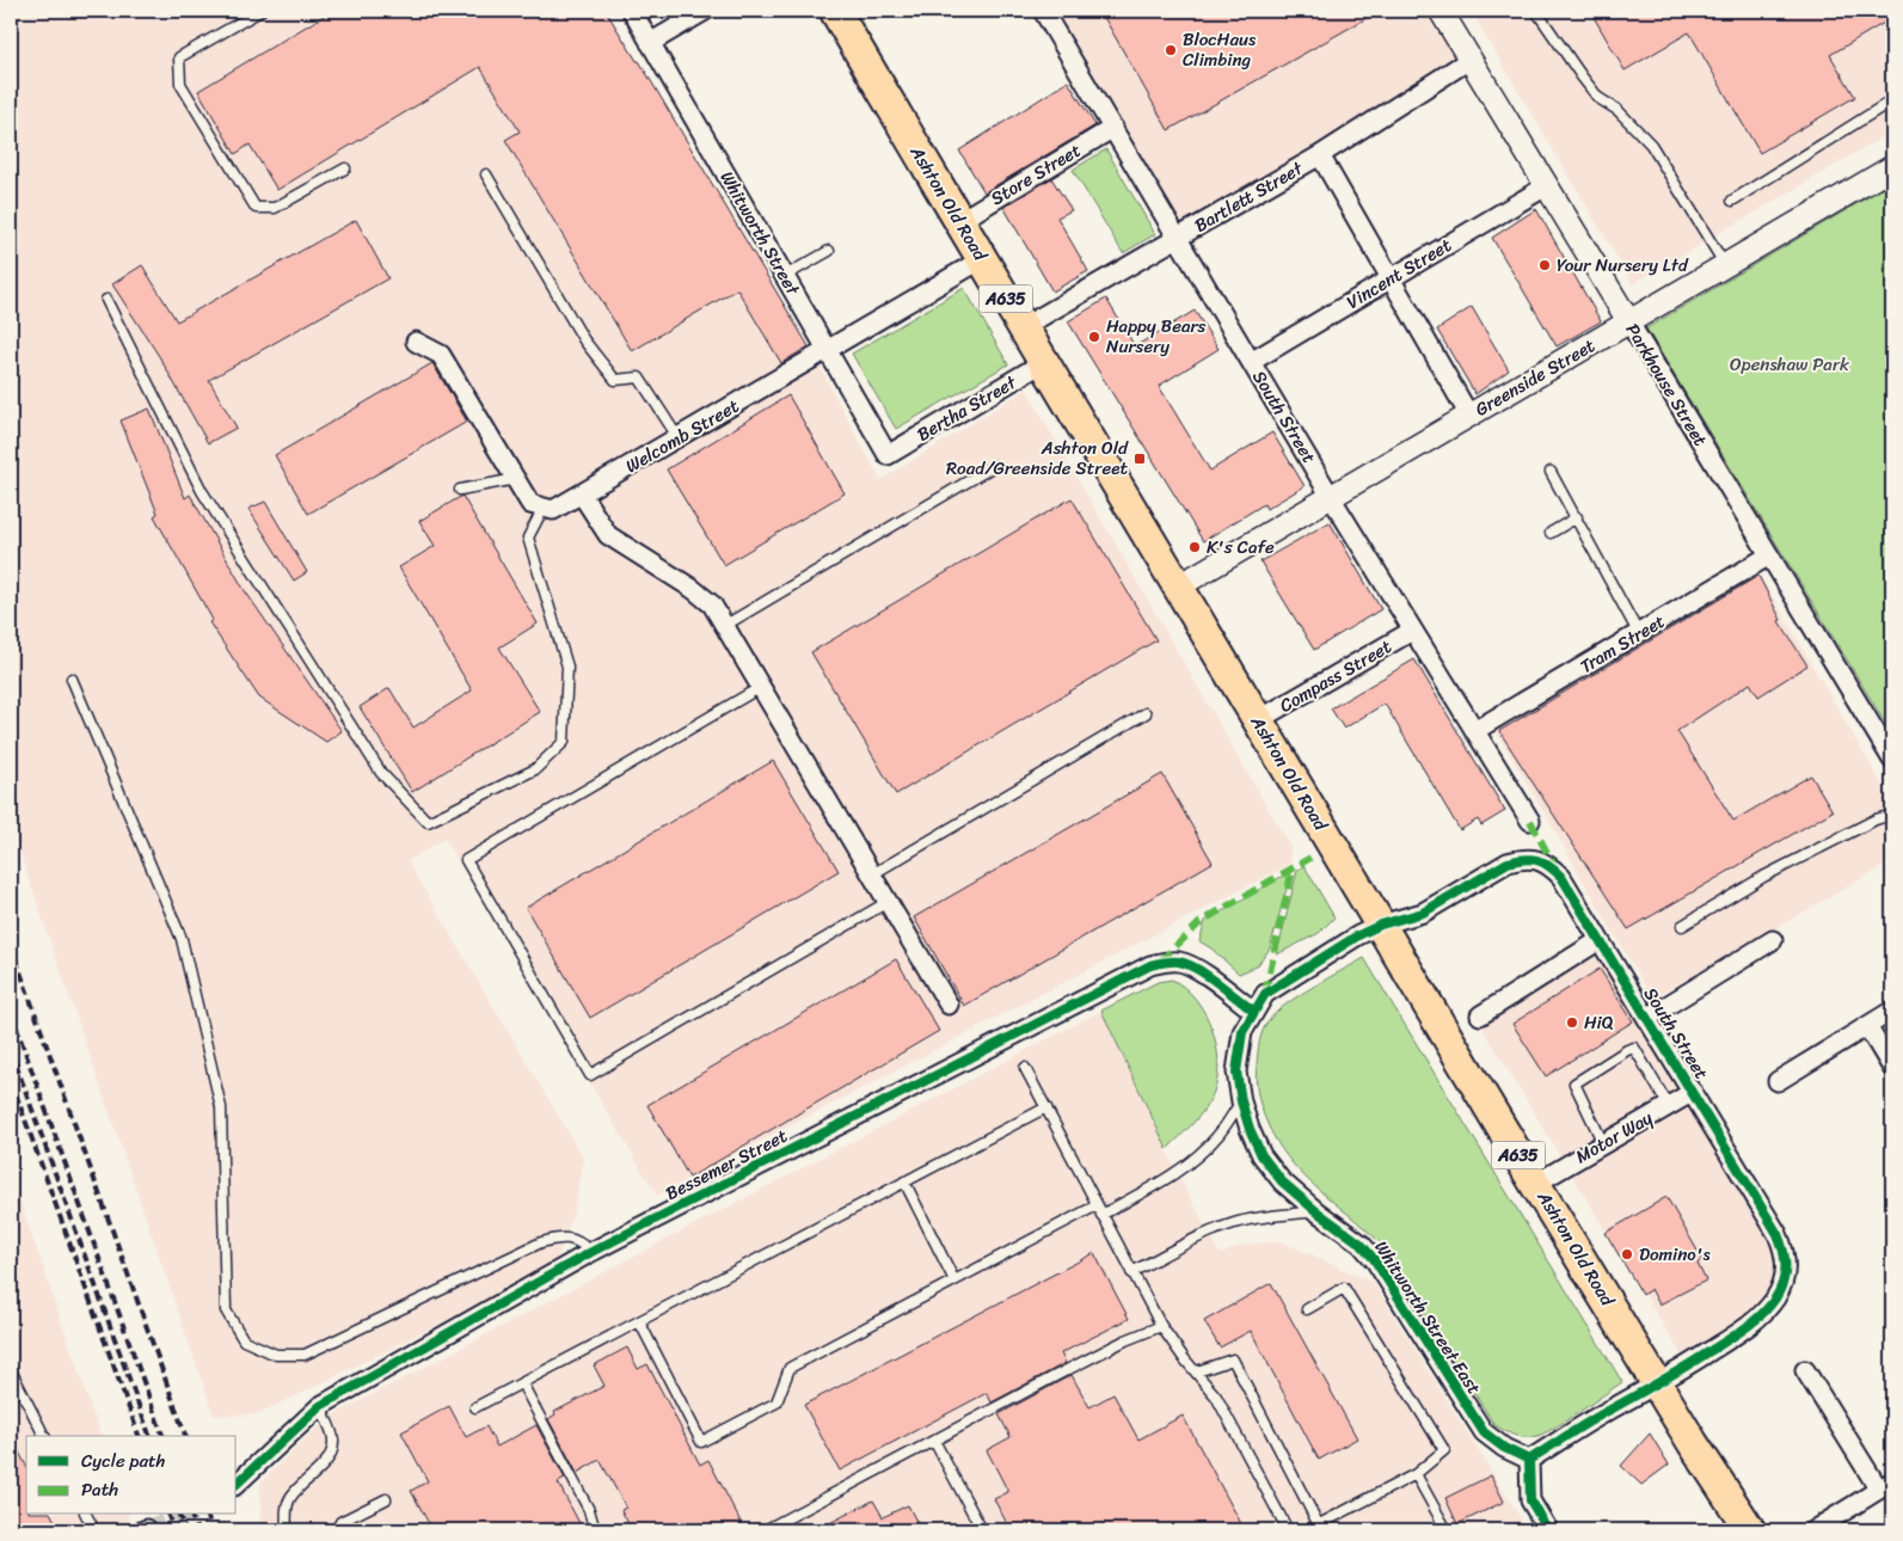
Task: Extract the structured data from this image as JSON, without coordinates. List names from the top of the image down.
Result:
{
  "streets": {
    "highway": ["Ashton Old Road", "A635"],
    "street": [
      "Store Street",
      "Bartlett Street",
      "Whitworth Street",
      "Vincent Street",
      "Greenside Street",
      "Parkhouse Street",
      "Bertha Street",
      "South Street",
      "Welcomb Street",
      "Tram Street",
      "Compass Street",
      "Motor Way",
      "Bessemer Street",
      "Whitworth Street East"
    ]
  },
  "crossings": [
    ["Store Street", "Ashton Old Road"],
    ["Store Street", "South Street"],
    ["Bartlett Street", "Ashton Old Road"],
    ["Bartlett Street", "Parkhouse Street"],
    ["Bartlett Street", "South Street"],
    ["Ashton Old Road", "Greenside Street"],
    ["Ashton Old Road", "Bertha Street"],
    ["Ashton Old Road", "South Street"],
    ["Ashton Old Road", "Welcomb Street"],
    ["Ashton Old Road", "Compass Street"],
    ["Ashton Old Road", "Motor Way"],
    ["Ashton Old Road", "Whitworth Street East"],
    ["Whitworth Street", "Bertha Street"],
    ["Whitworth Street", "Welcomb Street"],
    ["Vincent Street", "Parkhouse Street"],
    ["Vincent Street", "South Street"],
    ["Greenside Street", "Parkhouse Street"],
    ["Greenside Street", "South Street"],
    ["Parkhouse Street", "Tram Street"],
    ["South Street", "Tram Street"],
    ["South Street", "Compass Street"],
    ["South Street", "Motor Way"],
    ["South Street", "Whitworth Street East"],
    ["Bessemer Street", "Whitworth Street East"]
  ],
  "parks": ["Openshaw Park"],
  "places": {
    "other": [
      "BlocHaus Climbing",
      "Your Nursery Ltd",
      "Happy Bears Nursery",
      "K's Cafe",
      "HiQ",
      "Domino's"
    ],
    "transit": ["Ashton Old Road/Greenside Street"]
  },
  "legend": ["Cycle path", "Path"]
}
